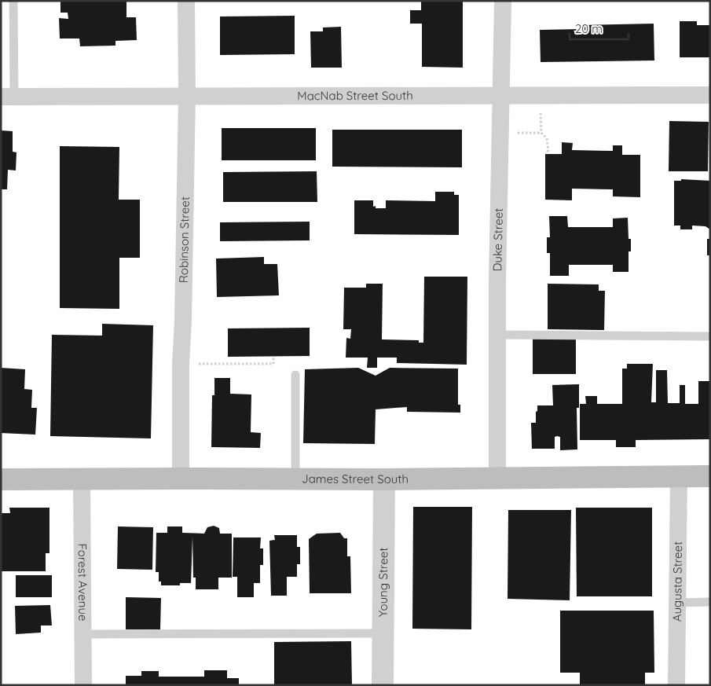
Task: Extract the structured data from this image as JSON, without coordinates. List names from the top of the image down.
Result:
{
  "streets": {
    "main road": ["James Street South"],
    "street": [
      "MacNab Street South",
      "Robinson Street",
      "Duke Street",
      "Augusta Street",
      "Forest Avenue",
      "Young Street"
    ]
  },
  "crossings": [
    ["MacNab Street South", "Robinson Street"],
    ["MacNab Street South", "Duke Street"],
    ["Robinson Street", "James Street South"],
    ["Duke Street", "James Street South"],
    ["James Street South", "Augusta Street"],
    ["James Street South", "Forest Avenue"],
    ["James Street South", "Young Street"]
  ],
  "scale_bar": "20 m"
}
